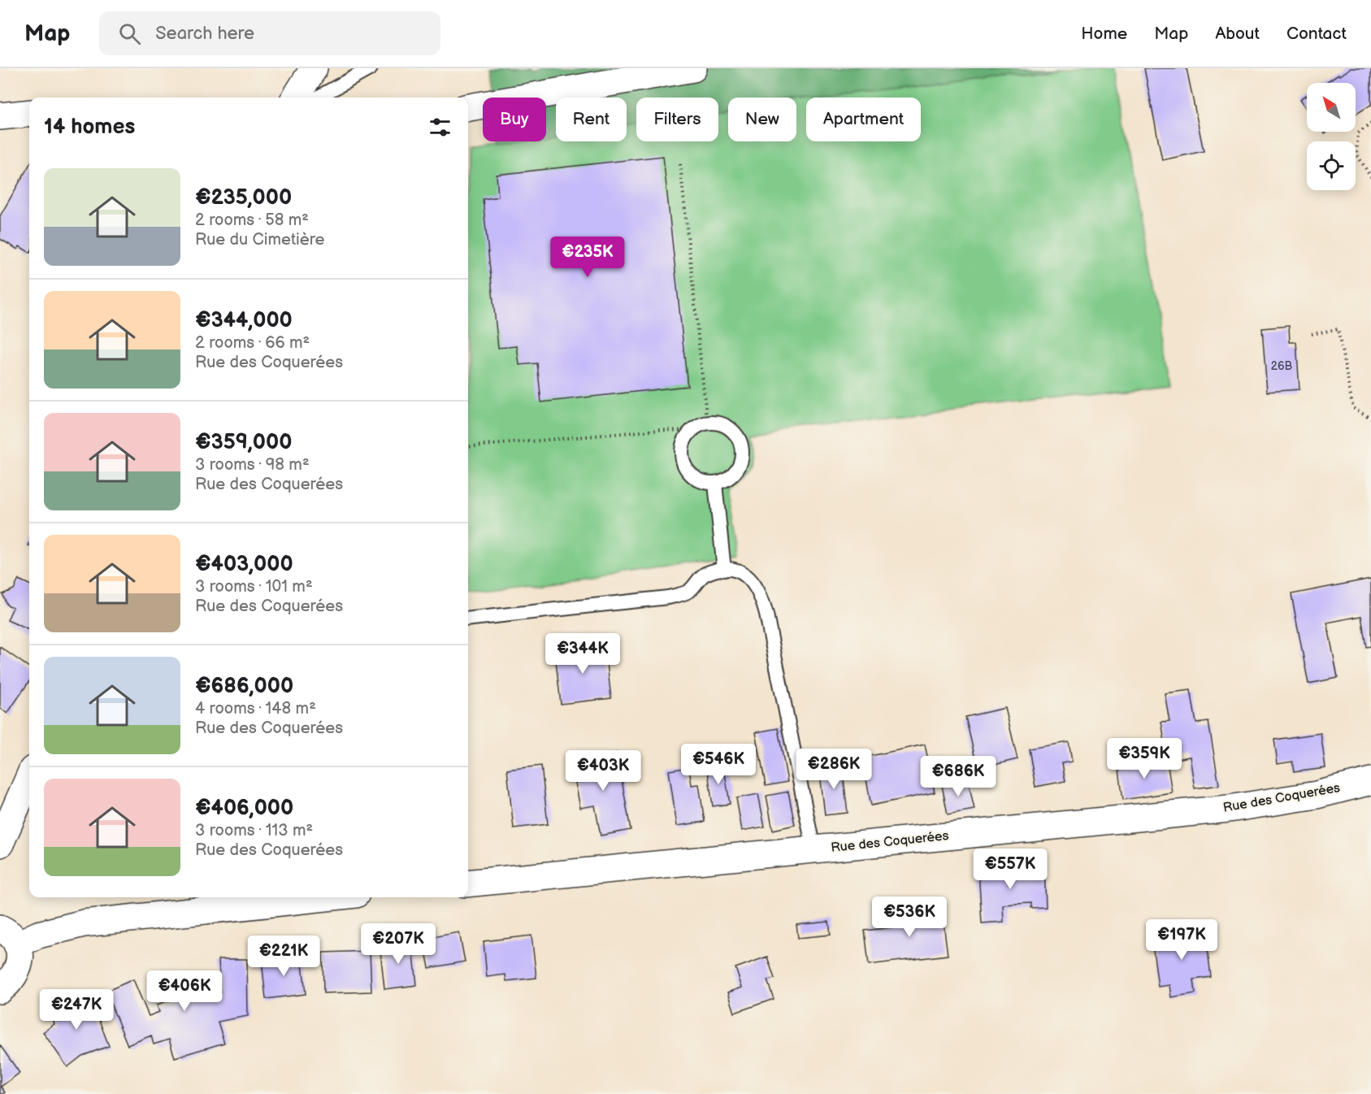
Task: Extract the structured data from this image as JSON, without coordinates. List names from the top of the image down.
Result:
{
  "streets": {
    "street": ["Rue des Coquerées"]
  },
  "house_numbers": ["26B"],
  "north": "top left",
  "page": {
    "header": "Map",
    "search": "Search here",
    "nav": [
      "Home",
      "Map",
      "About",
      "Contact"
    ],
    "chip": [
      "Buy",
      "Rent",
      "Filters",
      "New",
      "Apartment"
    ],
    "heading": "14 homes",
    "list": [
      {
        "name": "€235,000",
        "note": "2 rooms · 58 m² · Rue du Cimetière"
      },
      {
        "name": "€344,000",
        "note": "2 rooms · 66 m² · Rue des Coquerées"
      },
      {
        "name": "€359,000",
        "note": "3 rooms · 98 m² · Rue des Coquerées"
      },
      {
        "name": "€403,000",
        "note": "3 rooms · 101 m² · Rue des Coquerées"
      },
      {
        "name": "€686,000",
        "note": "4 rooms · 148 m² · Rue des Coquerées"
      },
      {
        "name": "€406,000",
        "note": "3 rooms · 113 m² · Rue des Coquerées"
      }
    ],
    "price": [
      "€235K",
      "€344K",
      "€359K",
      "€546K",
      "€286K",
      "€403K",
      "€686K",
      "€557K",
      "€536K",
      "€197K",
      "€207K",
      "€221K",
      "€406K",
      "€247K"
    ]
  }
}
